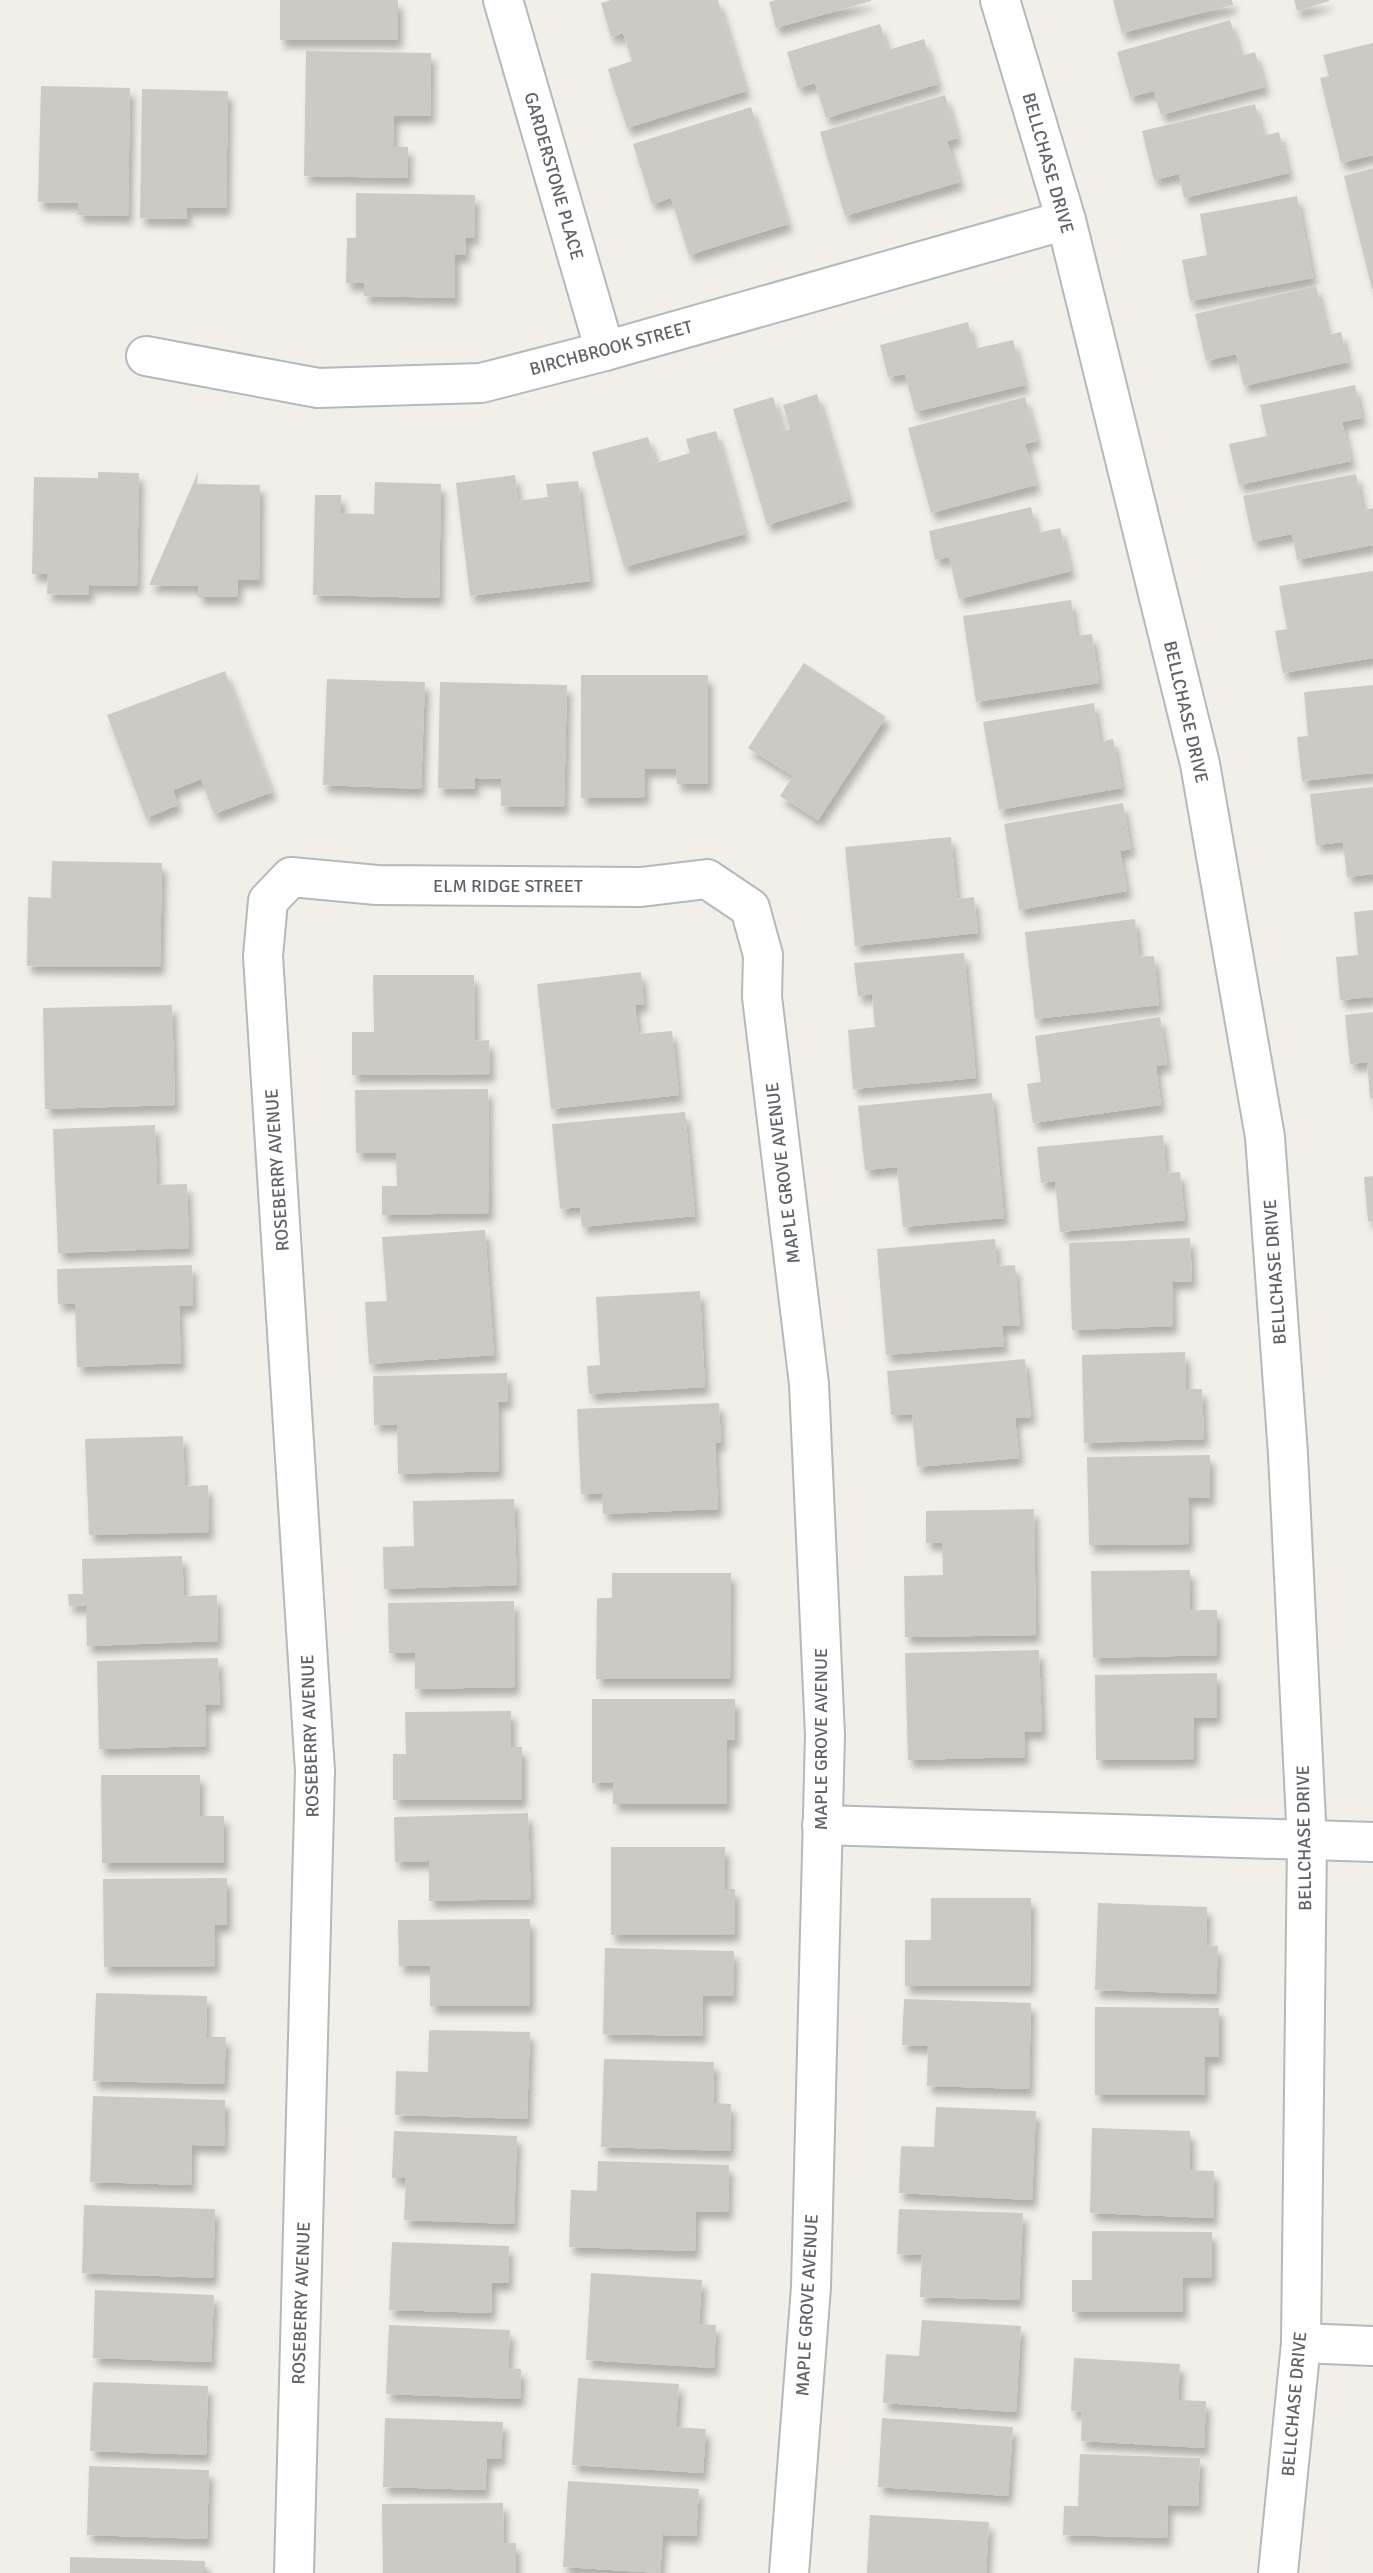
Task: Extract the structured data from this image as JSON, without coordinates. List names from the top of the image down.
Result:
{
  "streets": {
    "street": [
      "BELLCHASE DRIVE",
      "GARDERSTONE PLACE",
      "BIRCHBROOK STREET",
      "ELM RIDGE STREET",
      "ROSEBERRY AVENUE",
      "MAPLE GROVE AVENUE"
    ]
  },
  "crossings": [
    ["BELLCHASE DRIVE", "BIRCHBROOK STREET"],
    ["GARDERSTONE PLACE", "BIRCHBROOK STREET"],
    ["ELM RIDGE STREET", "ROSEBERRY AVENUE"],
    ["ELM RIDGE STREET", "MAPLE GROVE AVENUE"]
  ]
}
